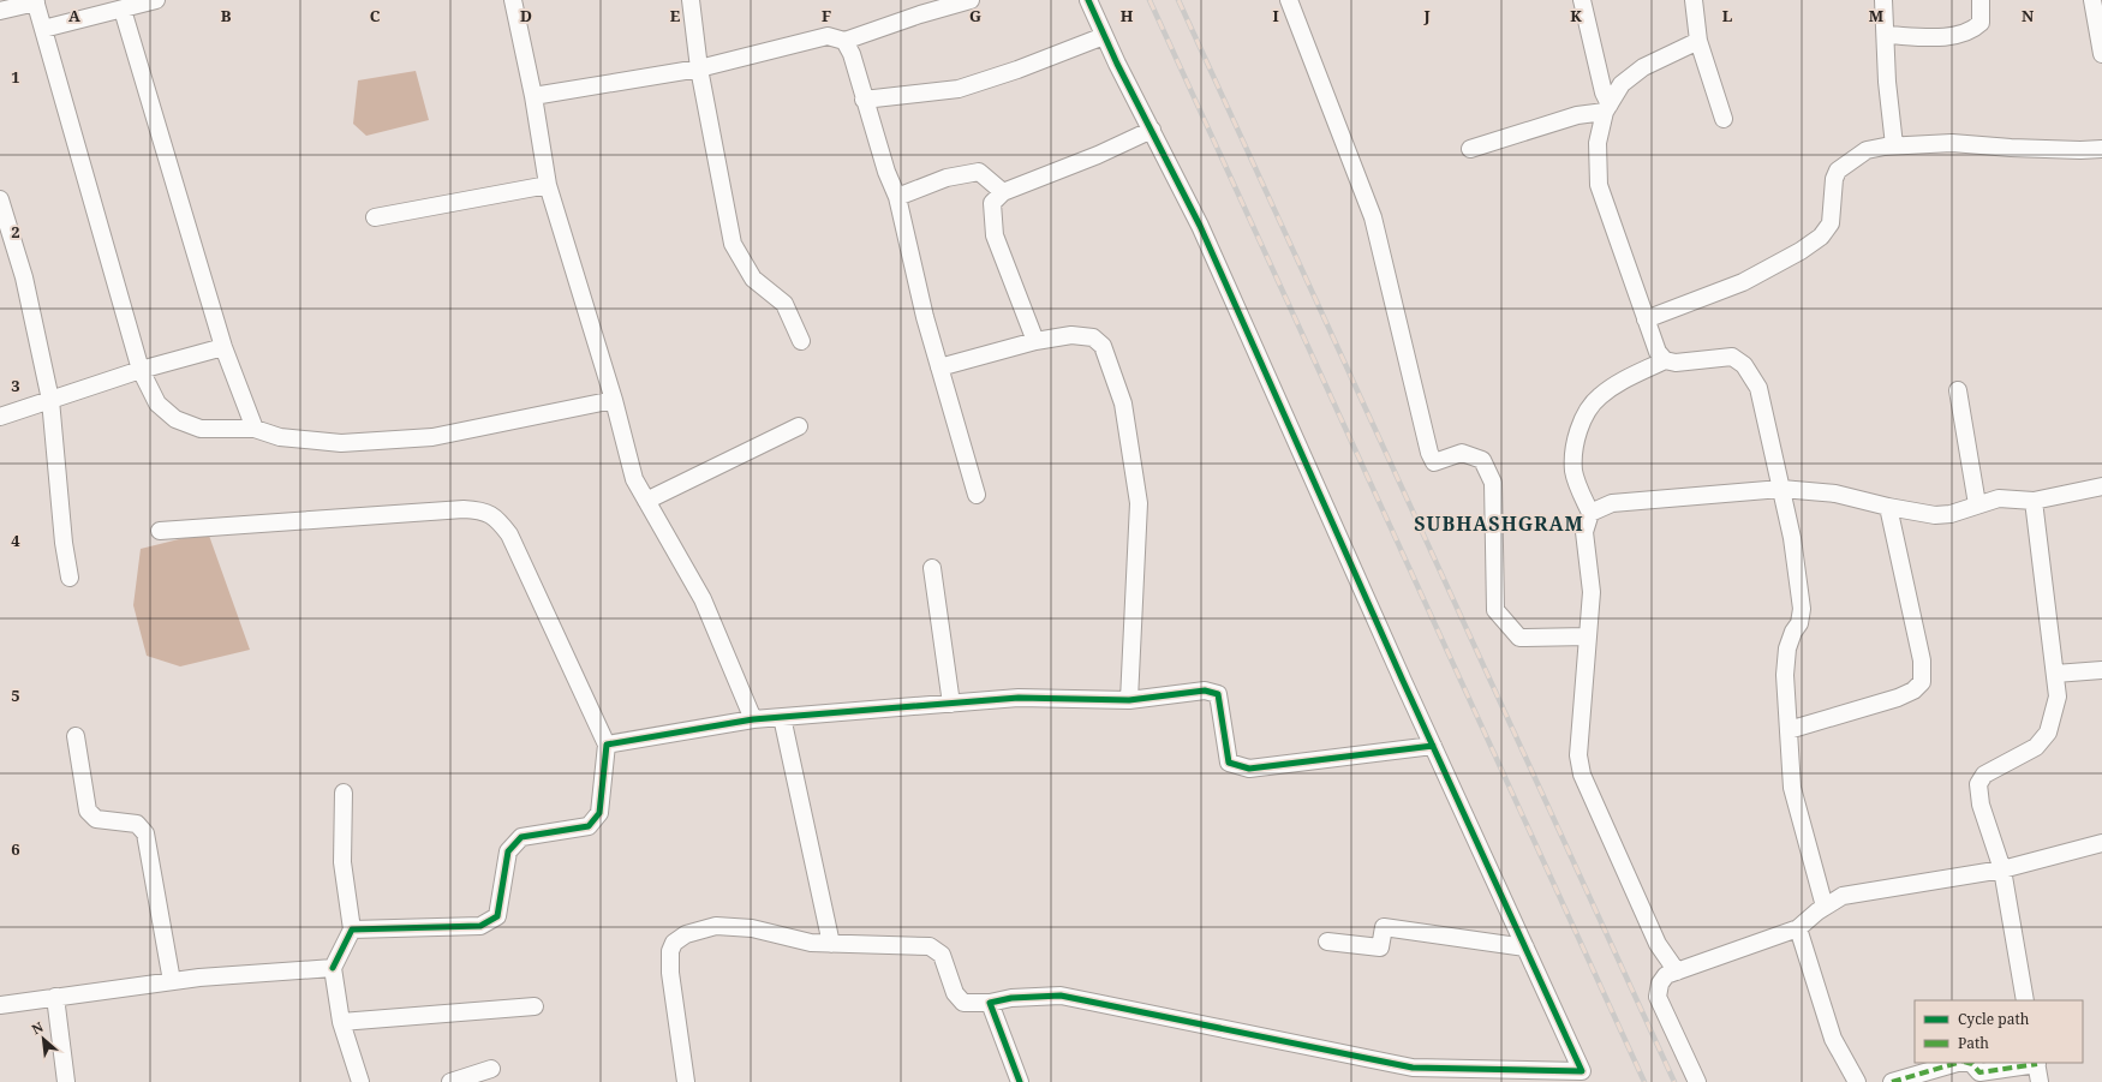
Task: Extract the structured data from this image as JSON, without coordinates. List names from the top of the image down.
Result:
{
  "districts": ["SUBHASHGRAM"],
  "legend": ["Cycle path", "Path"],
  "north": "top left",
  "grid": {
    "columns": [
      "A",
      "B",
      "C",
      "D",
      "E",
      "F",
      "G",
      "H",
      "I",
      "J",
      "K",
      "L",
      "M",
      "N"
    ],
    "rows": [
      "1",
      "2",
      "3",
      "4",
      "5",
      "6"
    ]
  }
}
